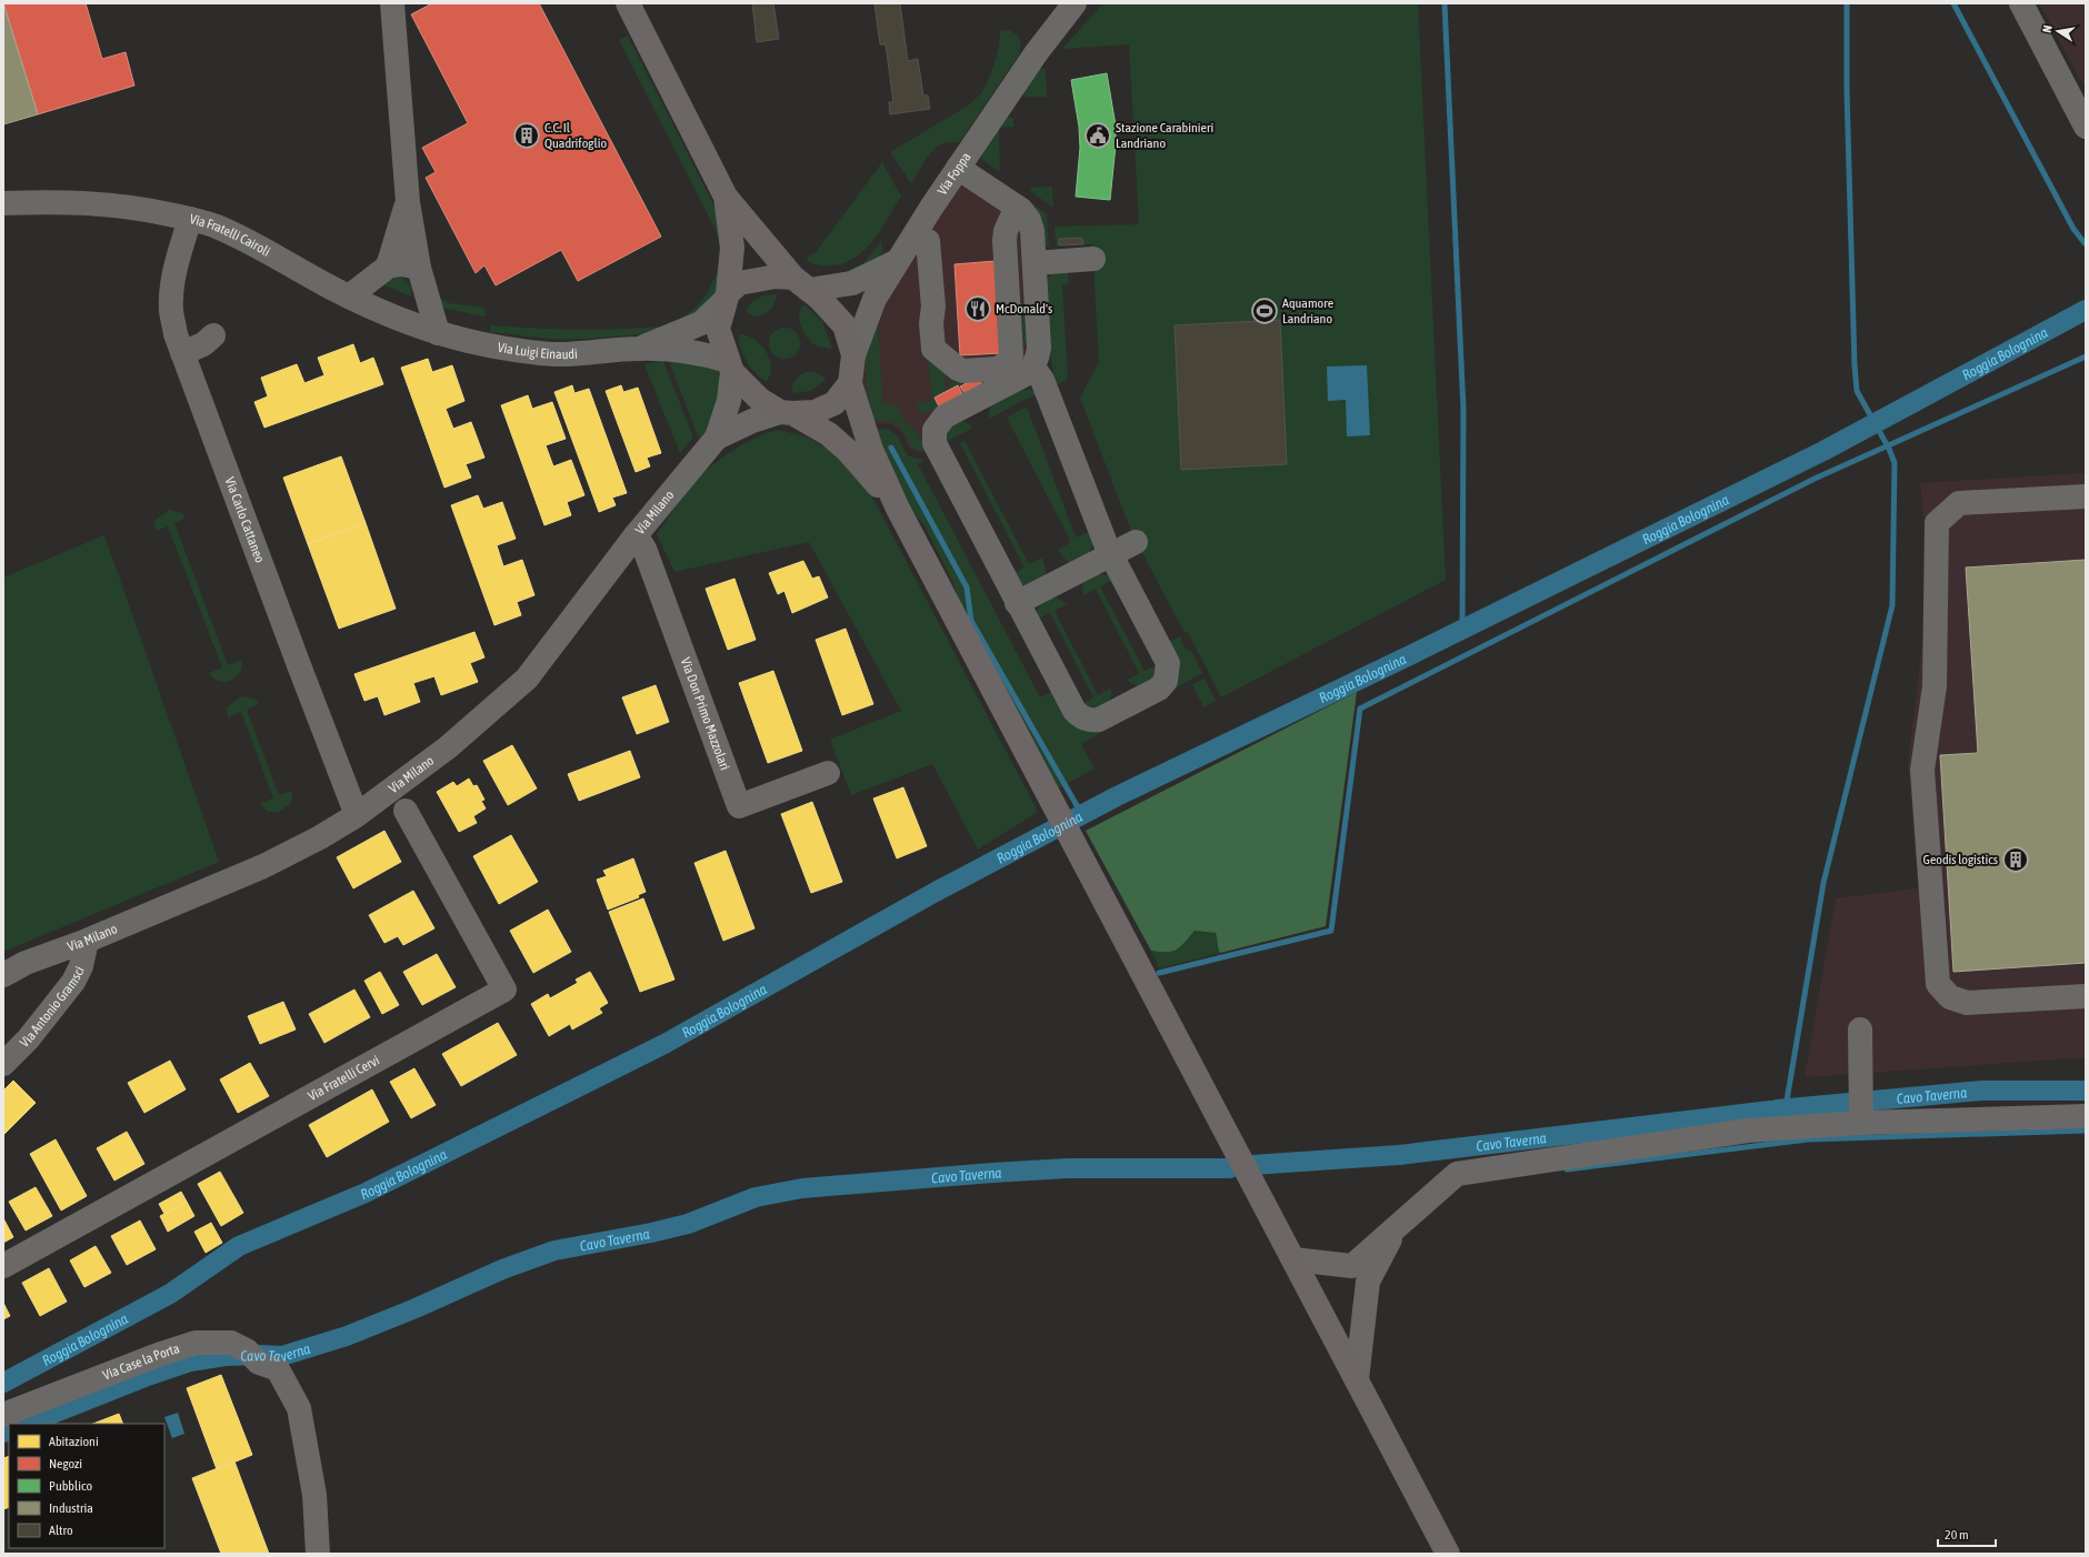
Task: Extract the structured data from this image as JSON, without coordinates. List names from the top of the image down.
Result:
{
  "streets": {
    "street": [
      "Via Foppa",
      "Via Fratelli Cairoli",
      "Via Luigi Einaudi",
      "Via Milano",
      "Via Carlo Cattaneo",
      "Via Don Primo Mazzolari",
      "Via Antonio Gramsci",
      "Via Fratelli Cervi",
      "Via Case la Porta"
    ]
  },
  "crossings": [
    ["Via Foppa", "Via Milano"],
    ["Via Fratelli Cairoli", "Via Luigi Einaudi"],
    ["Via Fratelli Cairoli", "Via Carlo Cattaneo"],
    ["Via Milano", "Via Carlo Cattaneo"],
    ["Via Milano", "Via Don Primo Mazzolari"],
    ["Via Milano", "Via Antonio Gramsci"]
  ],
  "water": ["Roggia Bolognina", "Cavo Taverna"],
  "places": {
    "building": ["C.C. Il Quadrifoglio", "Geodis logistics"],
    "public building": ["Stazione Carabinieri Landriano"],
    "restaurant": ["McDonald's"],
    "sports": ["Aquamore Landriano"]
  },
  "legend": [
    "Abitazioni",
    "Negozi",
    "Pubblico",
    "Industria",
    "Altro"
  ],
  "scale_bar": "20 m",
  "north": "left"
}
